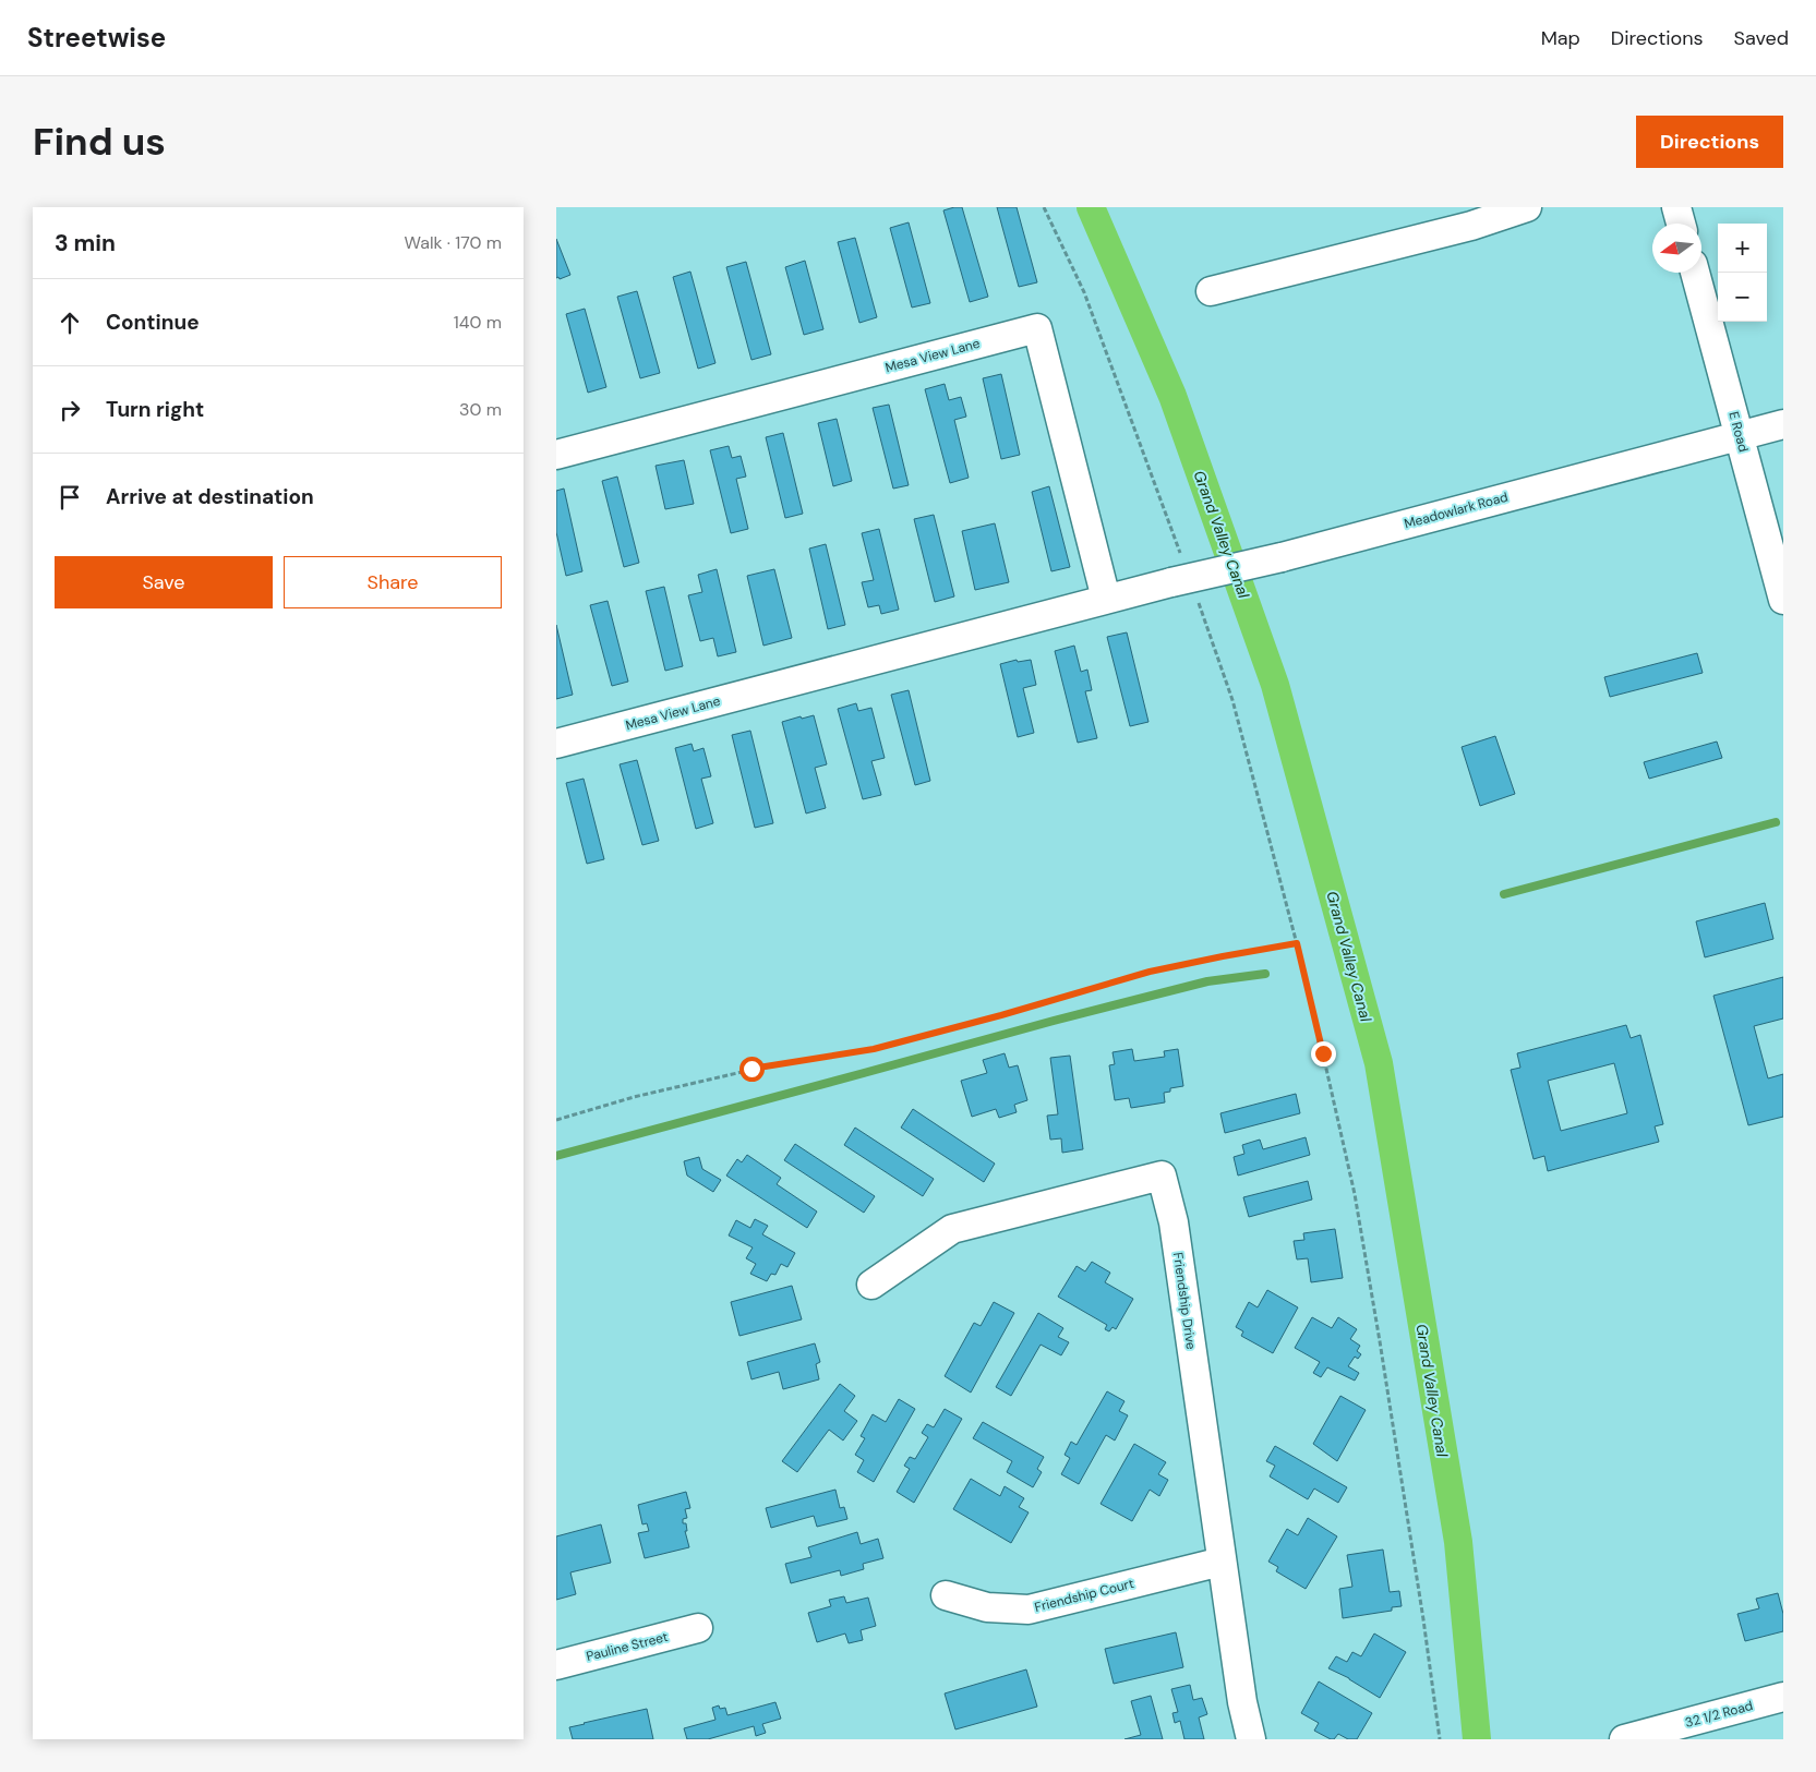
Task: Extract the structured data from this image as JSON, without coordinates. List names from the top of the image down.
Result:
{
  "streets": {
    "street": [
      "Mesa View Lane",
      "E Road",
      "Meadowlark Road",
      "Friendship Drive",
      "Friendship Court",
      "Pauline Street",
      "32 1/2 Road"
    ]
  },
  "crossings": [
    ["Mesa View Lane", "Meadowlark Road"],
    ["E Road", "Meadowlark Road"],
    ["Friendship Drive", "Friendship Court"]
  ],
  "water": ["Grand Valley Canal"],
  "north": "left",
  "page": {
    "header": "Streetwise",
    "nav": ["Map", "Directions", "Saved"],
    "buttons": [
      "Directions",
      ["Save", "Share"]
    ],
    "title": "Find us",
    "heading": ["3 min", "Walk · 170 m"],
    "map_buttons": ["+", "−"],
    "list": [
      ["Continue", "140 m"],
      ["Turn right", "30 m"],
      "Arrive at destination"
    ]
  }
}
